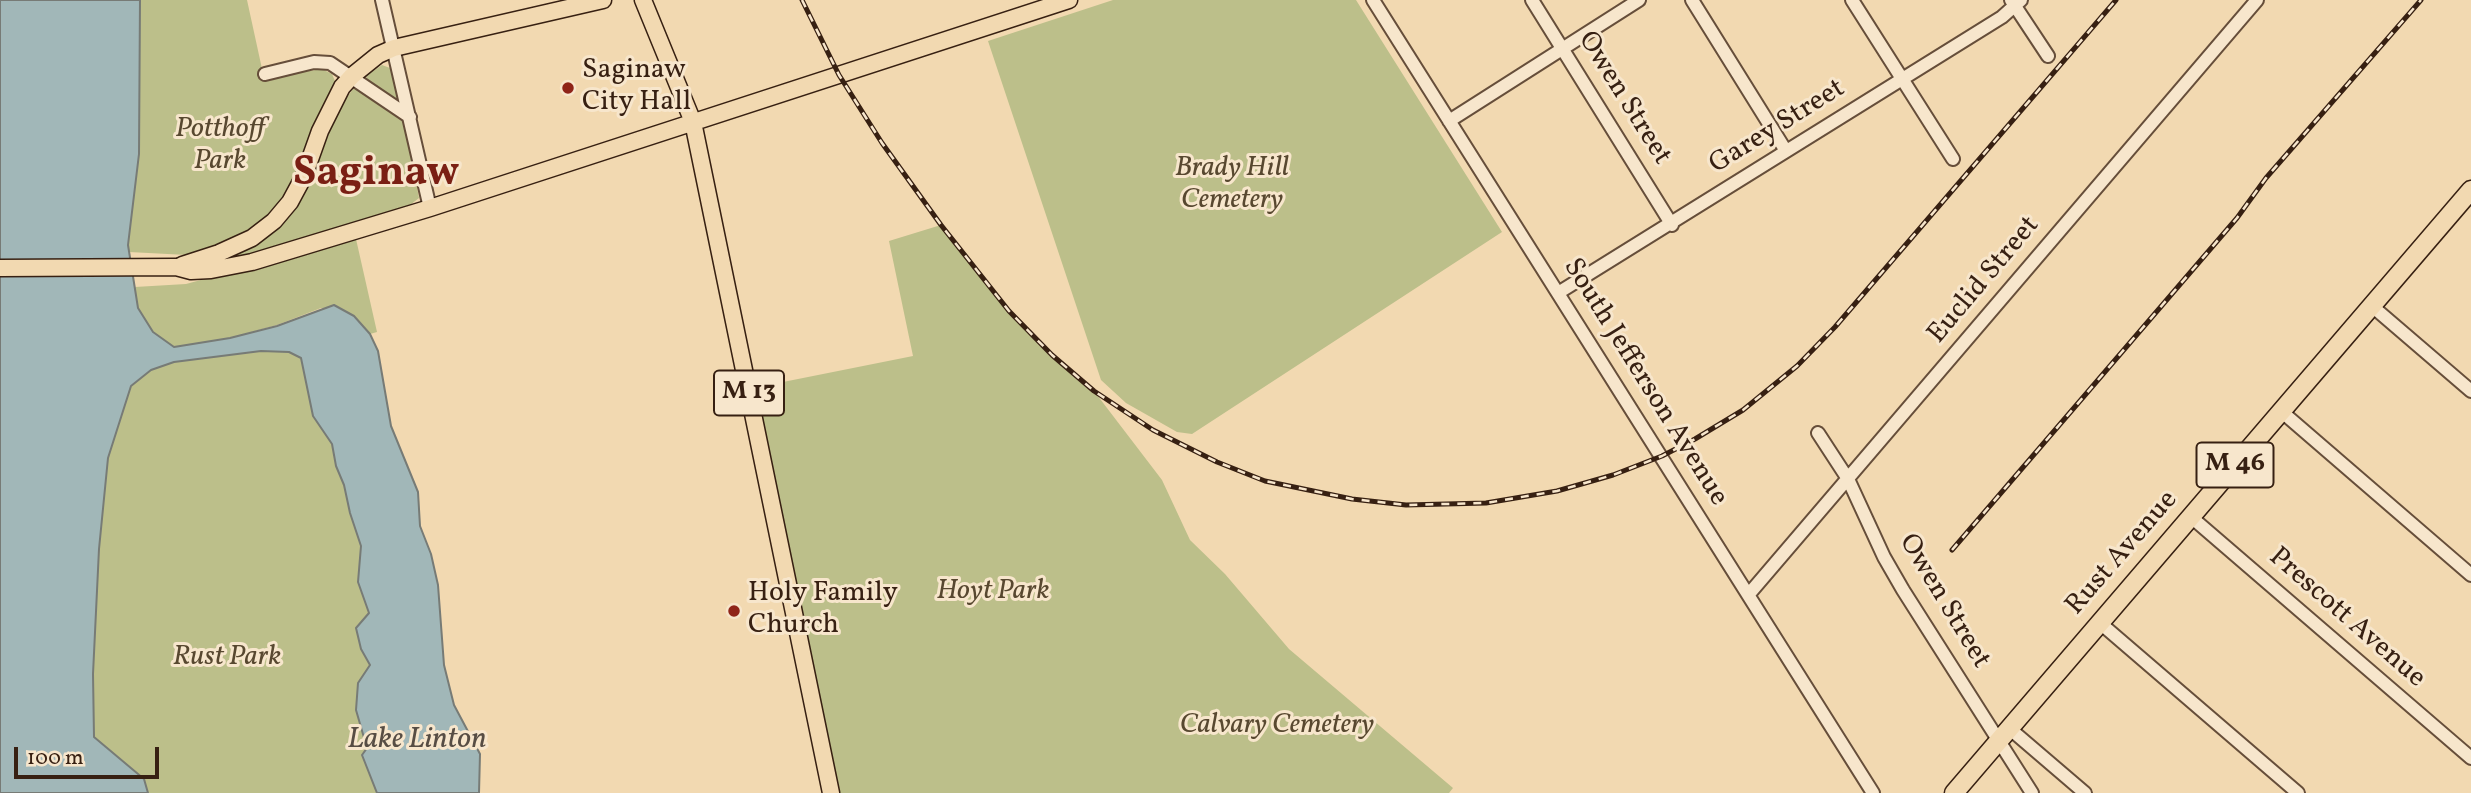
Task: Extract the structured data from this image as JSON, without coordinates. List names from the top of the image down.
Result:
{
  "streets": {
    "highway": ["M 46", "Rust Avenue"],
    "main road": ["M 13"],
    "street": [
      "Owen Street",
      "Garey Street",
      "Euclid Street",
      "South Jefferson Avenue",
      "Prescott Avenue"
    ]
  },
  "crossings": [
    ["Owen Street", "Garey Street"],
    ["Owen Street", "Euclid Street"],
    ["Owen Street", "Rust Avenue"],
    ["Garey Street", "South Jefferson Avenue"],
    ["Euclid Street", "South Jefferson Avenue"],
    ["Rust Avenue", "Prescott Avenue"]
  ],
  "districts": ["Saginaw"],
  "water": ["Lake Linton"],
  "parks": [
    "Potthoff Park",
    "Brady Hill Cemetery",
    "Hoyt Park",
    "Rust Park",
    "Calvary Cemetery"
  ],
  "places": ["Saginaw City Hall", "Holy Family Church"],
  "scale_bar": "100 m"
}
